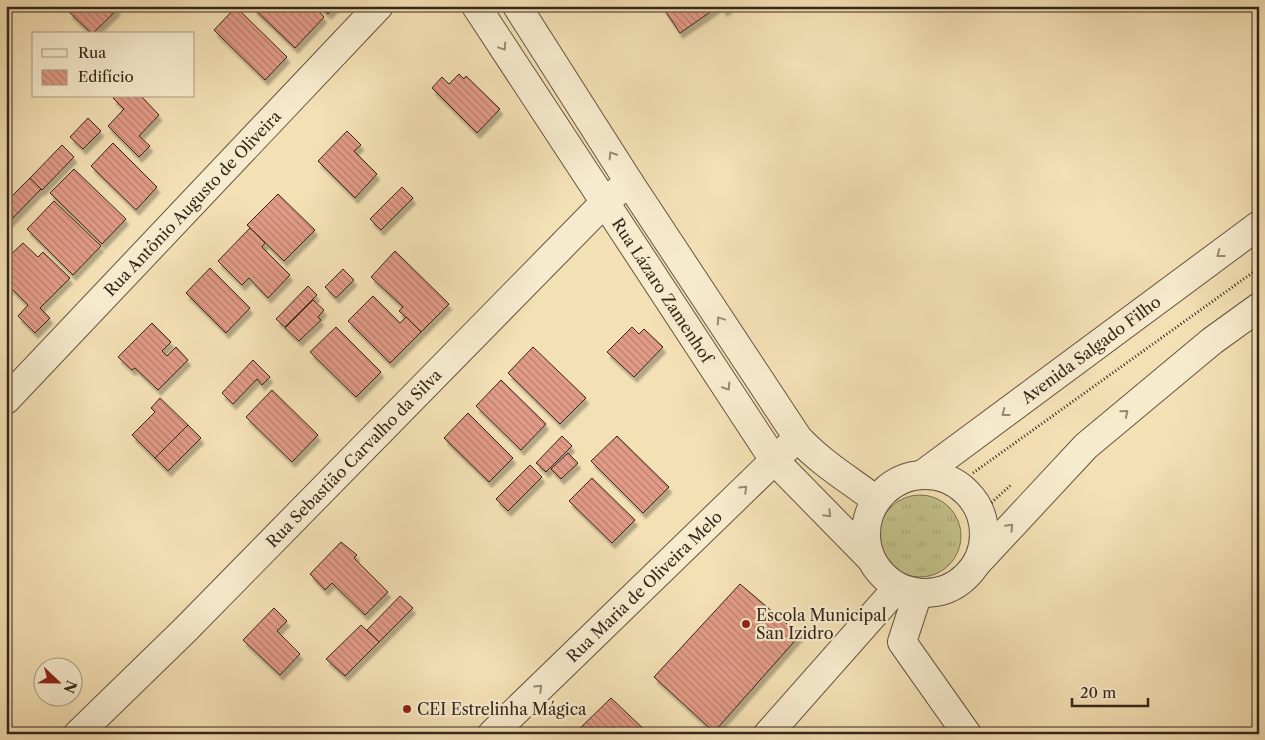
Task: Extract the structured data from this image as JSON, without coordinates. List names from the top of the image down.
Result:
{
  "streets": {
    "street": [
      "Rua Antônio Augusto de Oliveira",
      "Rua Lázaro Zamenhof",
      "Avenida Salgado Filho",
      "Rua Sebastião Carvalho da Silva",
      "Rua Maria de Oliveira Melo"
    ]
  },
  "crossings": [
    ["Rua Lázaro Zamenhof", "Avenida Salgado Filho"],
    ["Rua Lázaro Zamenhof", "Rua Sebastião Carvalho da Silva"],
    ["Rua Lázaro Zamenhof", "Rua Maria de Oliveira Melo"]
  ],
  "places": ["Escola Municipal San Izidro", "CEI Estrelinha Mágica"],
  "legend": ["Rua", "Edifício"],
  "scale_bar": "20 m",
  "north": "right"
}
